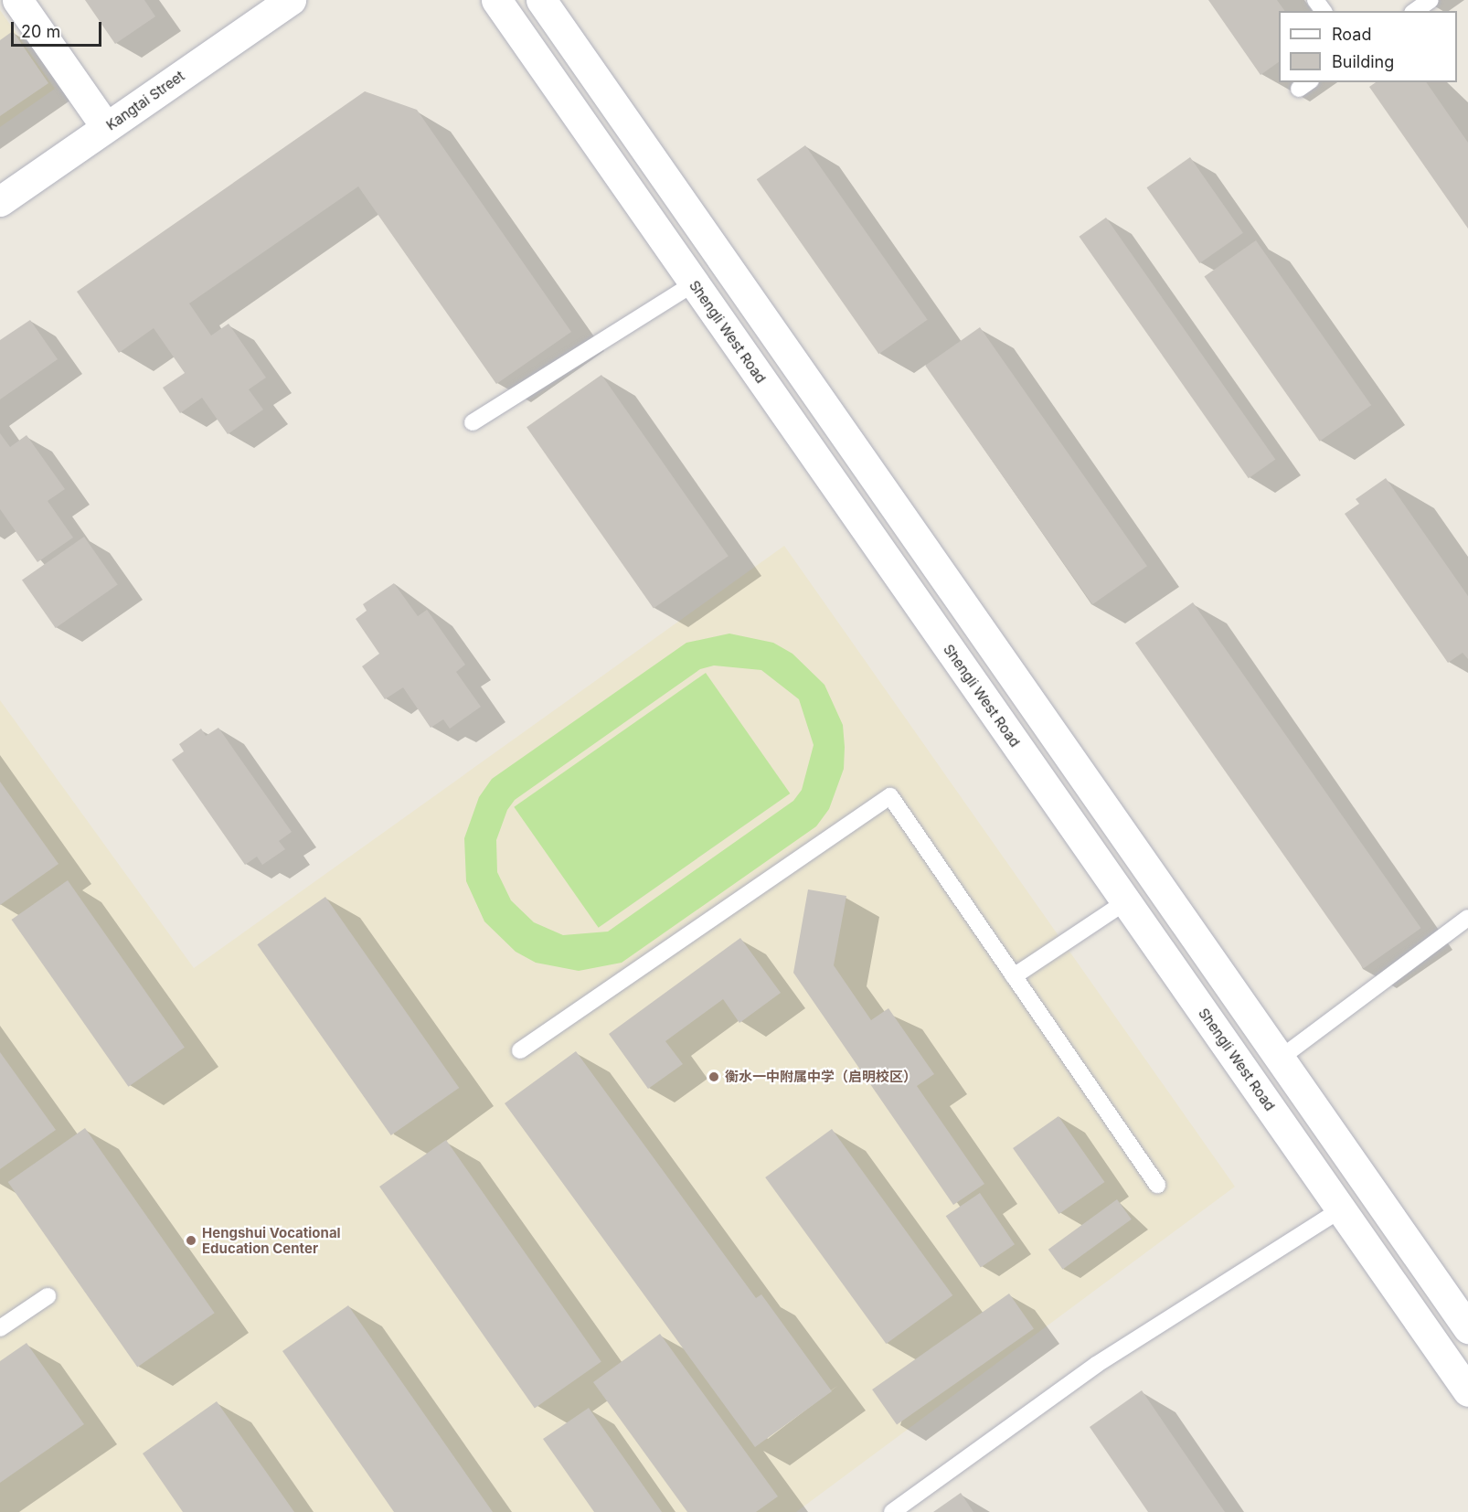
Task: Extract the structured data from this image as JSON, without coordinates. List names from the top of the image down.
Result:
{
  "streets": {
    "main road": ["Kangtai Street", "Shengli West Road"]
  },
  "places": ["衡水一中附属中学（启明校区）", "Hengshui Vocational Education Center"],
  "legend": ["Road", "Building"],
  "scale_bar": "20 m"
}
